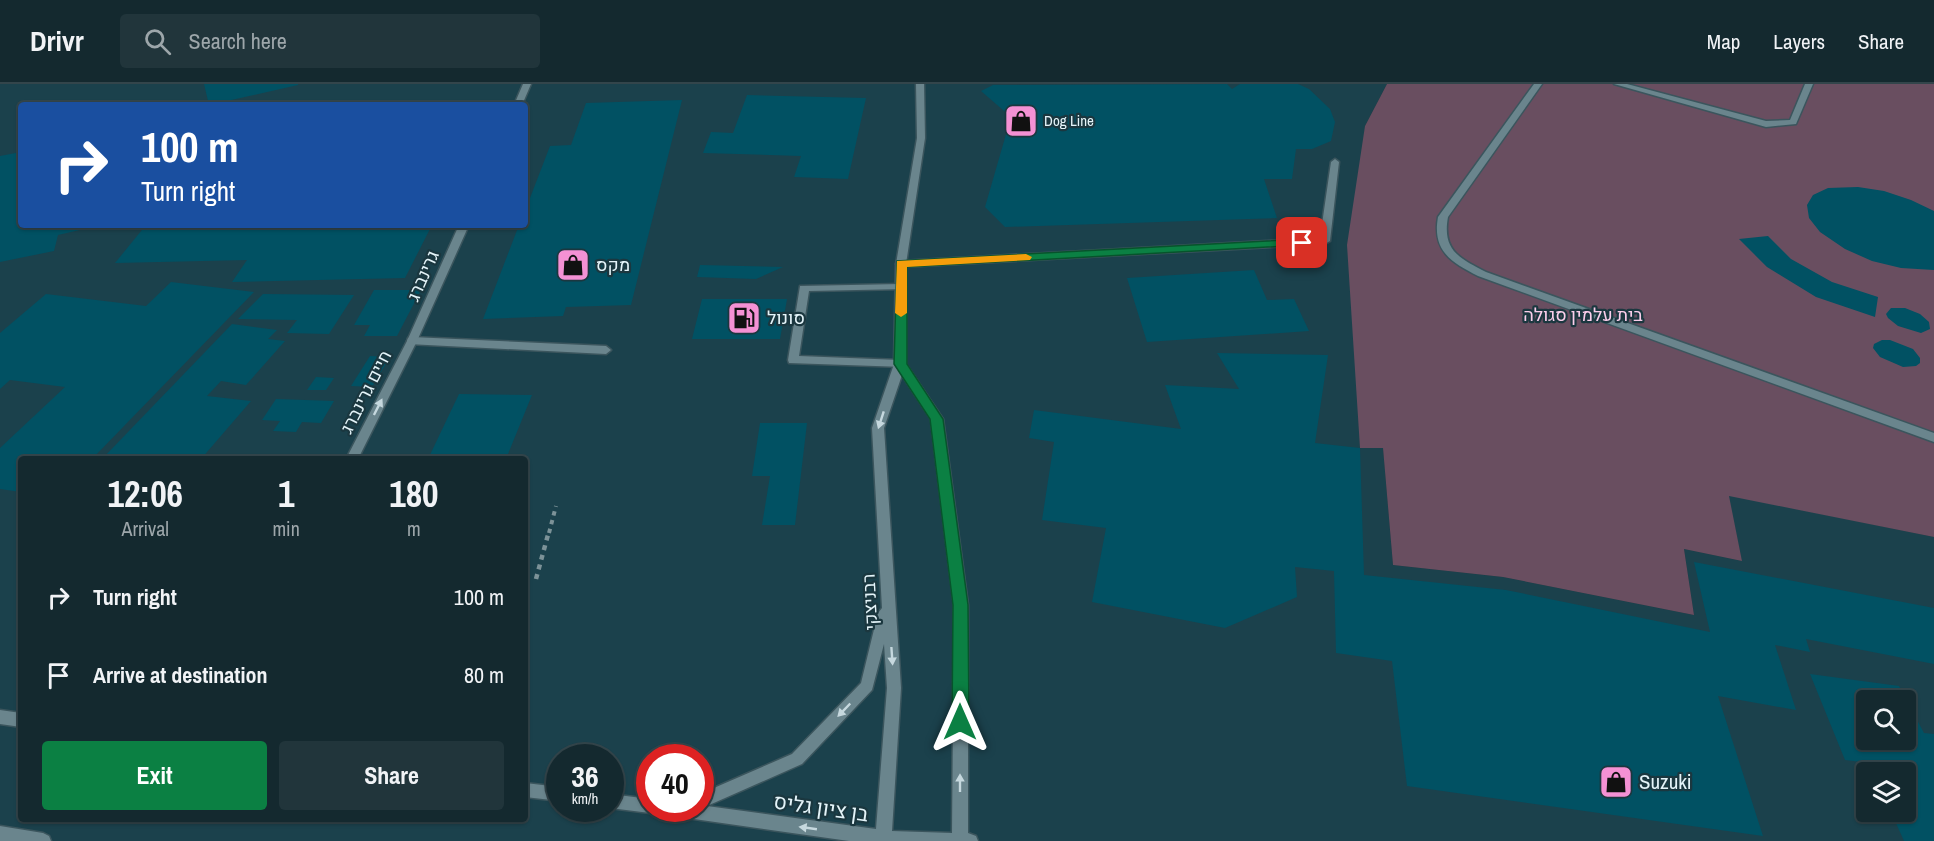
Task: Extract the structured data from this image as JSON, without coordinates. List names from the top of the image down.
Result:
{
  "streets": {
    "street": [
      "גרינברג",
      "חיים גרינברג",
      "רבניצקי",
      "בן ציון גליס"
    ]
  },
  "crossings": [
    ["גרינברג", "חיים גרינברג"],
    ["רבניצקי", "בן ציון גליס"]
  ],
  "one_way": ["חיים גרינברג", "בן ציון גליס"],
  "parks": ["בית עלמין סגולה"],
  "places": {
    "shop": ["Dog Line", "מקס", "Suzuki"],
    "fuel station": ["סונול"]
  },
  "page": {
    "header": "Drivr",
    "search": "Search here",
    "nav": ["Map", "Layers", "Share"],
    "turn": ["100 m", "Turn right"],
    "eta": [
      "12:06",
      "Arrival",
      "1",
      "min",
      "180",
      "m"
    ],
    "list": [
      {
        "name": "Turn right",
        "value": "100 m"
      },
      {
        "name": "Arrive at destination",
        "value": "80 m"
      }
    ],
    "buttons": ["Exit", "Share"],
    "speed": "36 km/h",
    "limit": "40"
  }
}
